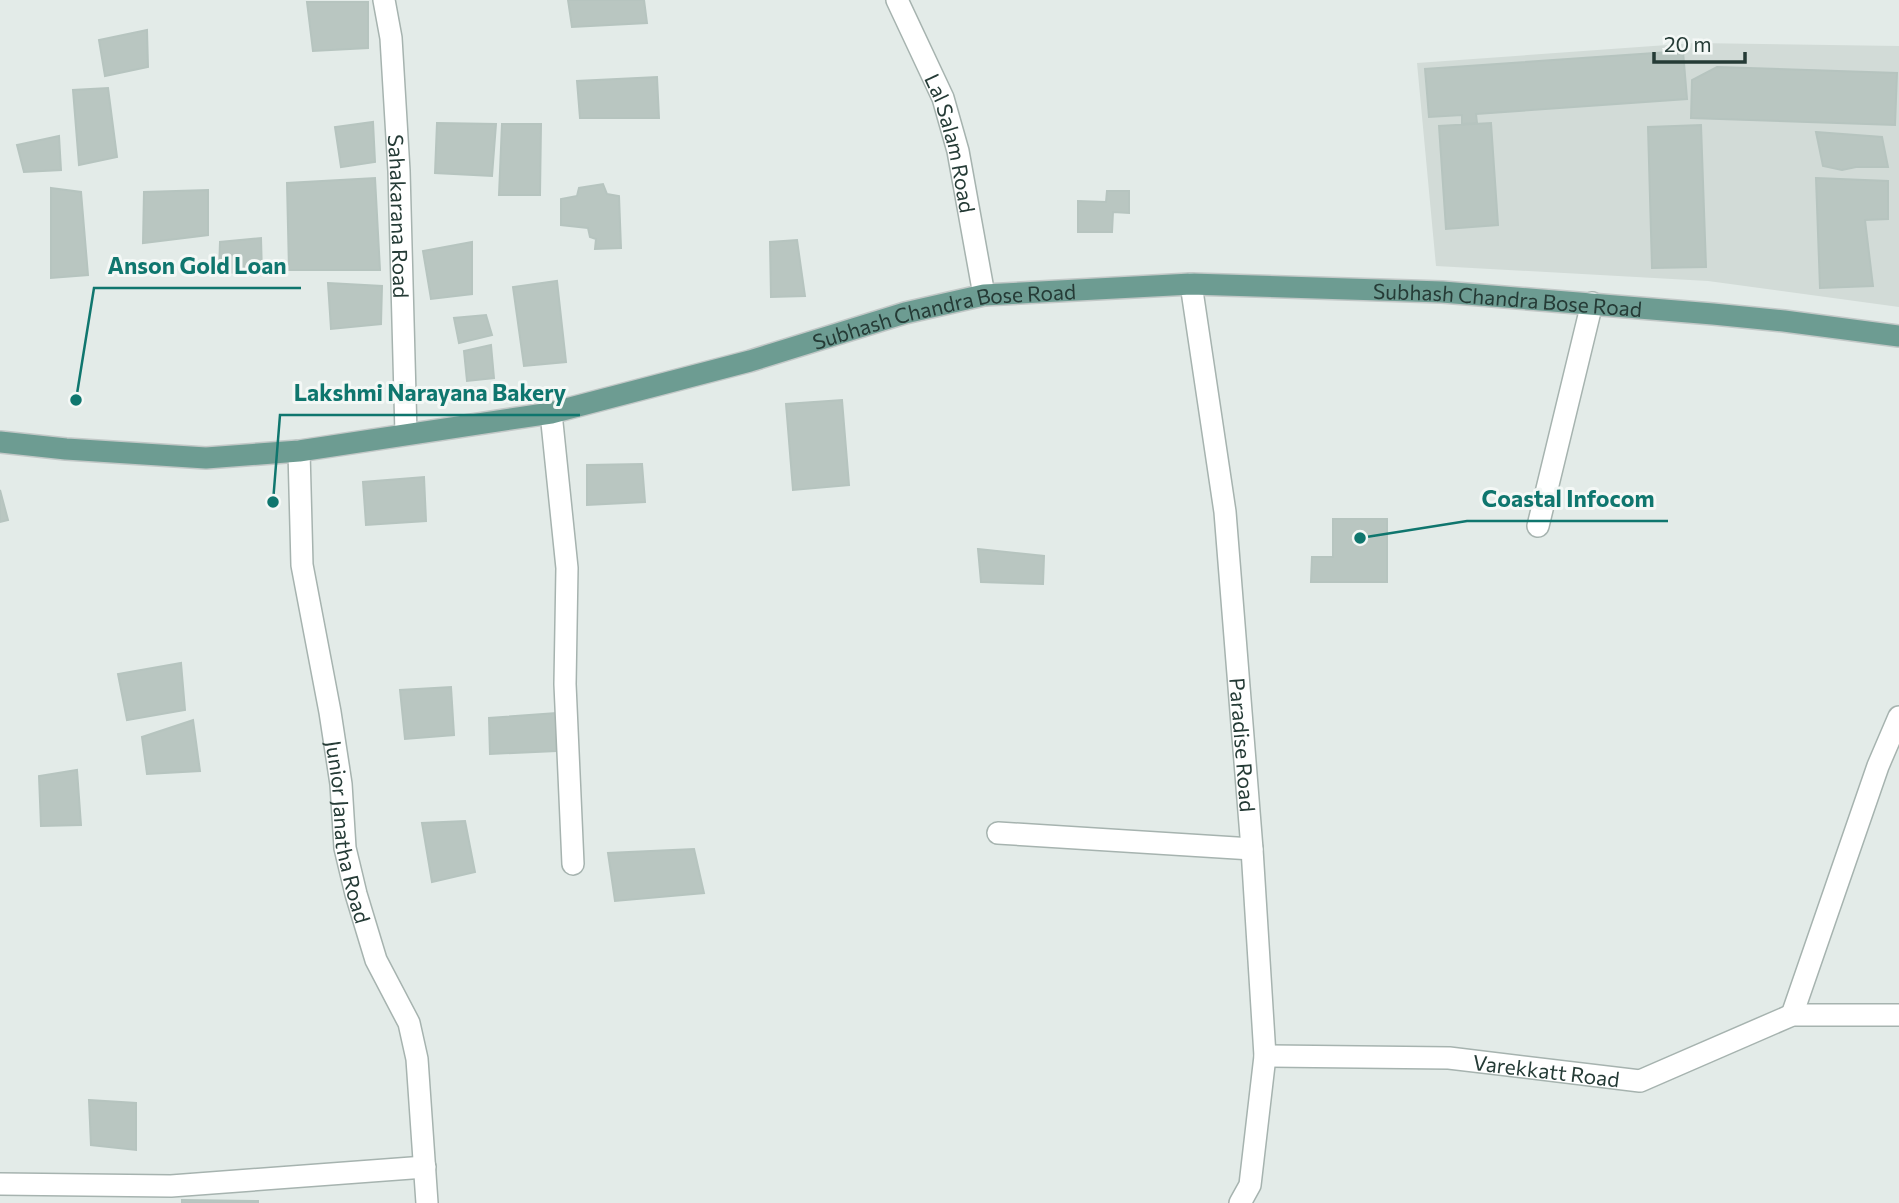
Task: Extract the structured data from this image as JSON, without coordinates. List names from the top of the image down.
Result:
{
  "streets": {
    "main road": ["Subhash Chandra Bose Road"],
    "street": [
      "Lal Salam Road",
      "Sahakarana Road",
      "Paradise Road",
      "Junior Janatha Road",
      "Varekkatt Road"
    ]
  },
  "crossings": [
    ["Lal Salam Road", "Subhash Chandra Bose Road"],
    ["Sahakarana Road", "Subhash Chandra Bose Road"],
    ["Subhash Chandra Bose Road", "Paradise Road"],
    ["Subhash Chandra Bose Road", "Junior Janatha Road"],
    ["Paradise Road", "Varekkatt Road"]
  ],
  "places": ["Anson Gold Loan", "Lakshmi Narayana Bakery", "Coastal Infocom"],
  "scale_bar": "20 m"
}
